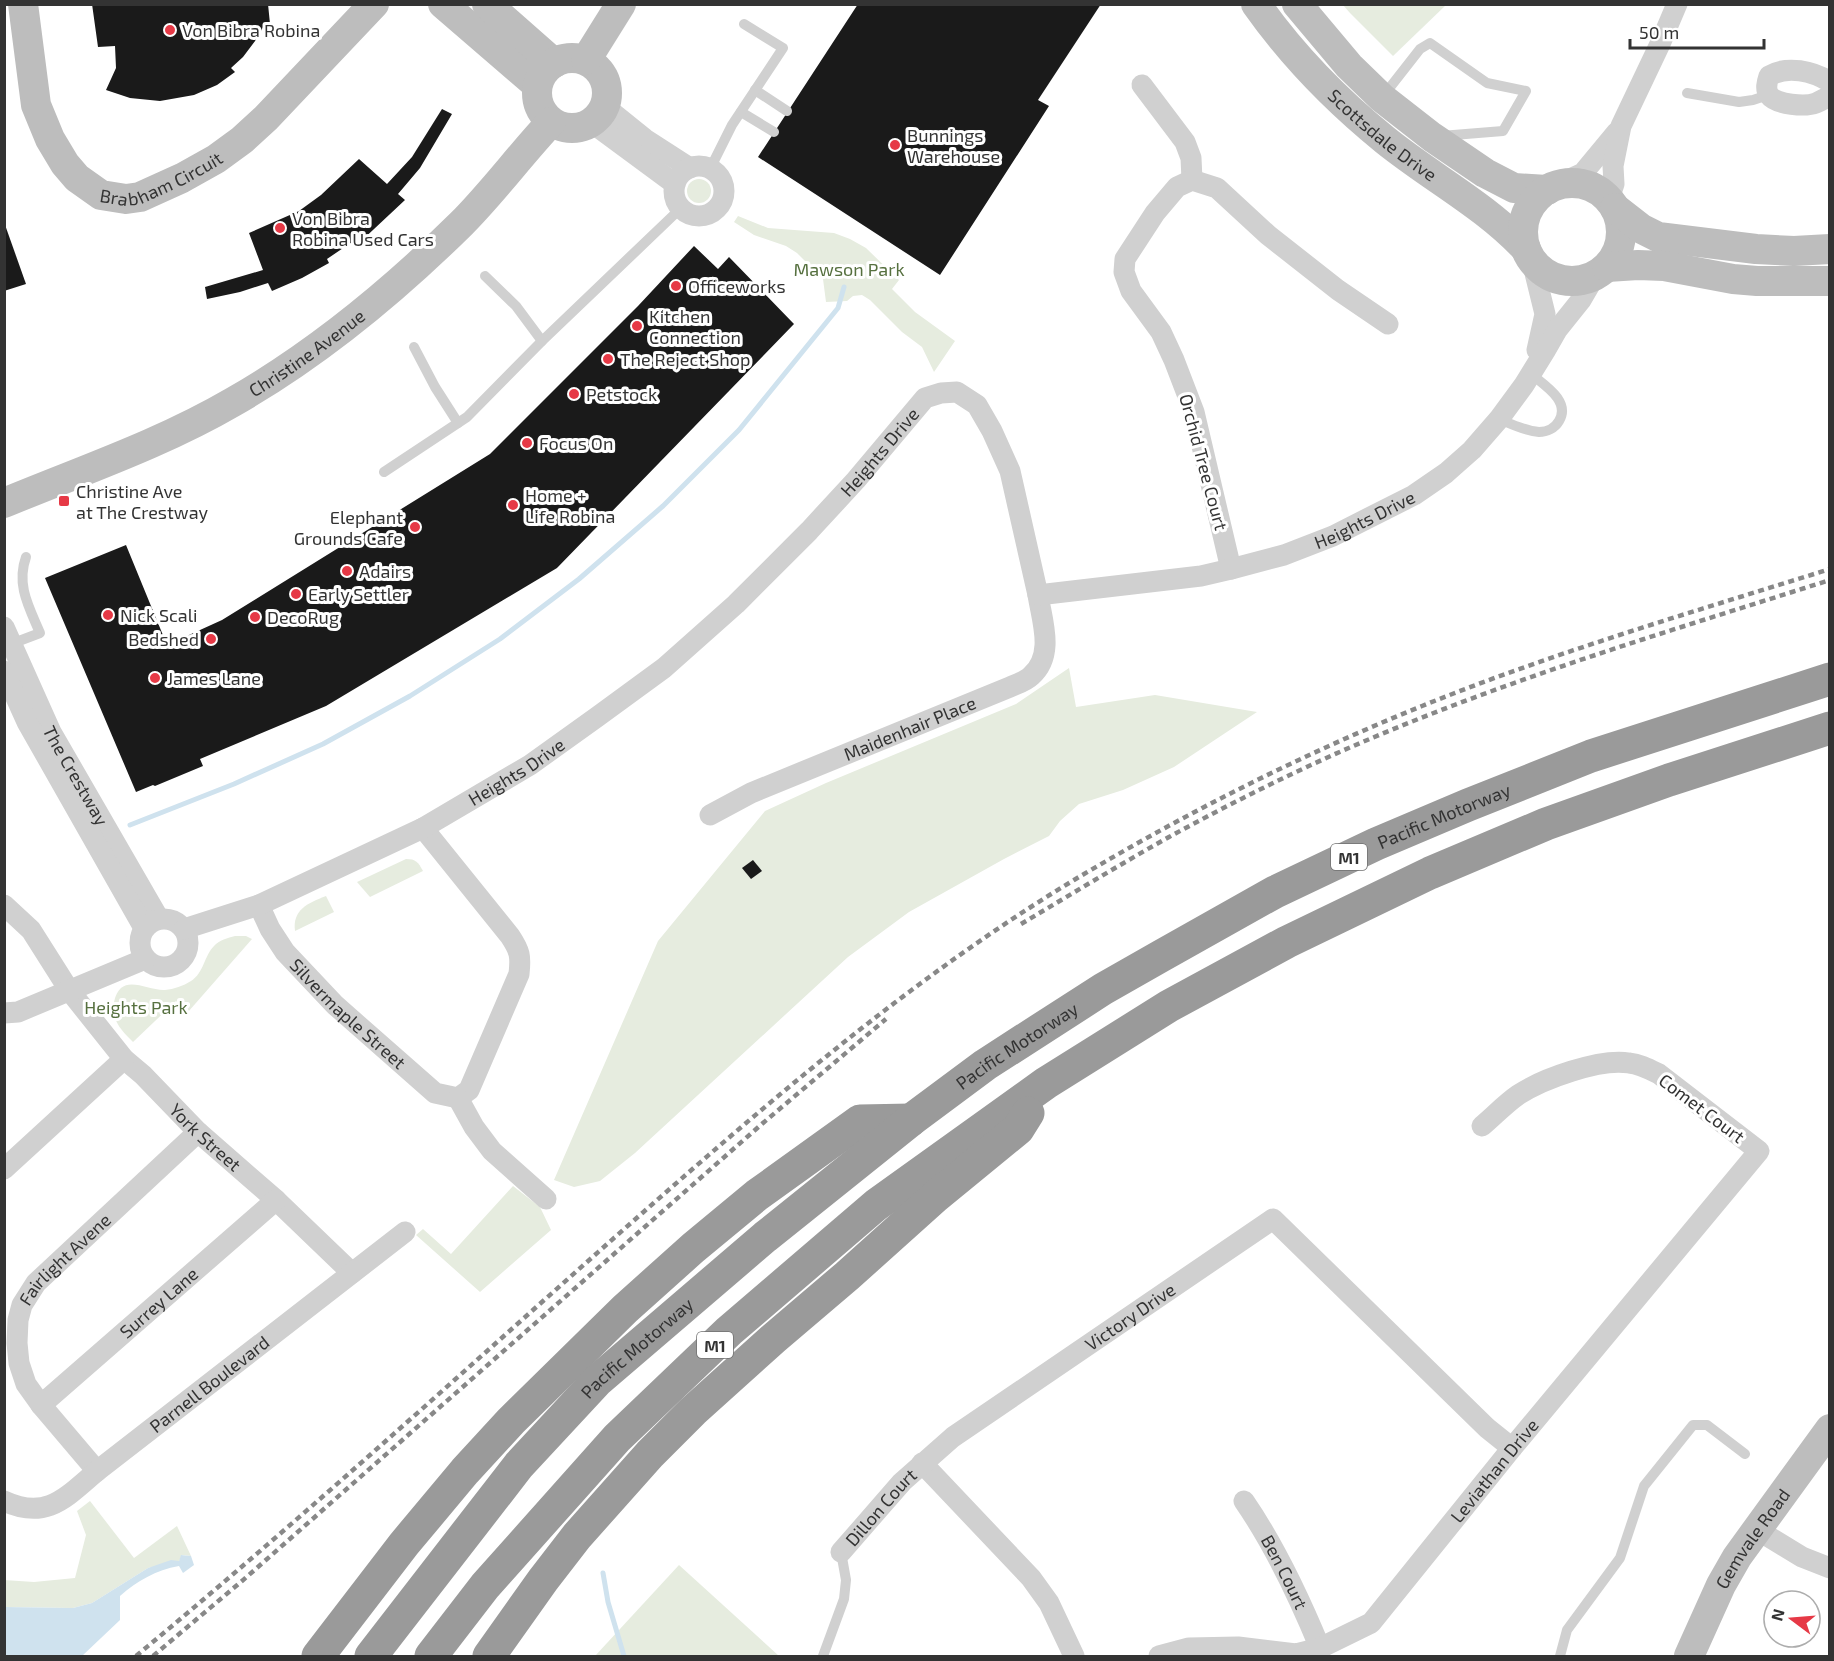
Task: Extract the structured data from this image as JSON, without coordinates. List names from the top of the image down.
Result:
{
  "streets": {
    "highway": ["Pacific Motorway", "M1"],
    "street": [
      "Scottsdale Drive",
      "Brabham Circuit",
      "Christine Avenue",
      "Heights Drive",
      "Orchid Tree Court",
      "Maidenhair Place",
      "The Crestway",
      "Silvermaple Street",
      "Comet Court",
      "York Street",
      "Fairlight Avene",
      "Surrey Lane",
      "Victory Drive",
      "Parnell Boulevard",
      "Leviathan Drive",
      "Dillon Court",
      "Gemvale Road",
      "Ben Court"
    ]
  },
  "crossings": [
    ["Scottsdale Drive", "Heights Drive"],
    ["Heights Drive", "Orchid Tree Court"],
    ["Heights Drive", "Maidenhair Place"],
    ["Heights Drive", "The Crestway"],
    ["Heights Drive", "Silvermaple Street"],
    ["Comet Court", "Leviathan Drive"],
    ["York Street", "Fairlight Avene"],
    ["York Street", "Surrey Lane"],
    ["York Street", "Parnell Boulevard"],
    ["Fairlight Avene", "Surrey Lane"],
    ["Fairlight Avene", "Parnell Boulevard"],
    ["Victory Drive", "Leviathan Drive"],
    ["Victory Drive", "Dillon Court"],
    ["Leviathan Drive", "Ben Court"]
  ],
  "parks": ["Mawson Park", "Heights Park"],
  "places": {
    "other": [
      "Von Bibra Robina",
      "Bunnings Warehouse",
      "Von Bibra Robina Used Cars",
      "Officeworks",
      "Kitchen Connection",
      "The Reject Shop",
      "Petstock",
      "Focus On",
      "Home + Life Robina",
      "Elephant Grounds Cafe",
      "Adairs",
      "Early Settler",
      "Nick Scali",
      "DecoRug",
      "Bedshed",
      "James Lane"
    ],
    "transit": ["Christine Ave at The Crestway"]
  },
  "scale_bar": "50 m",
  "north": "left"
}
